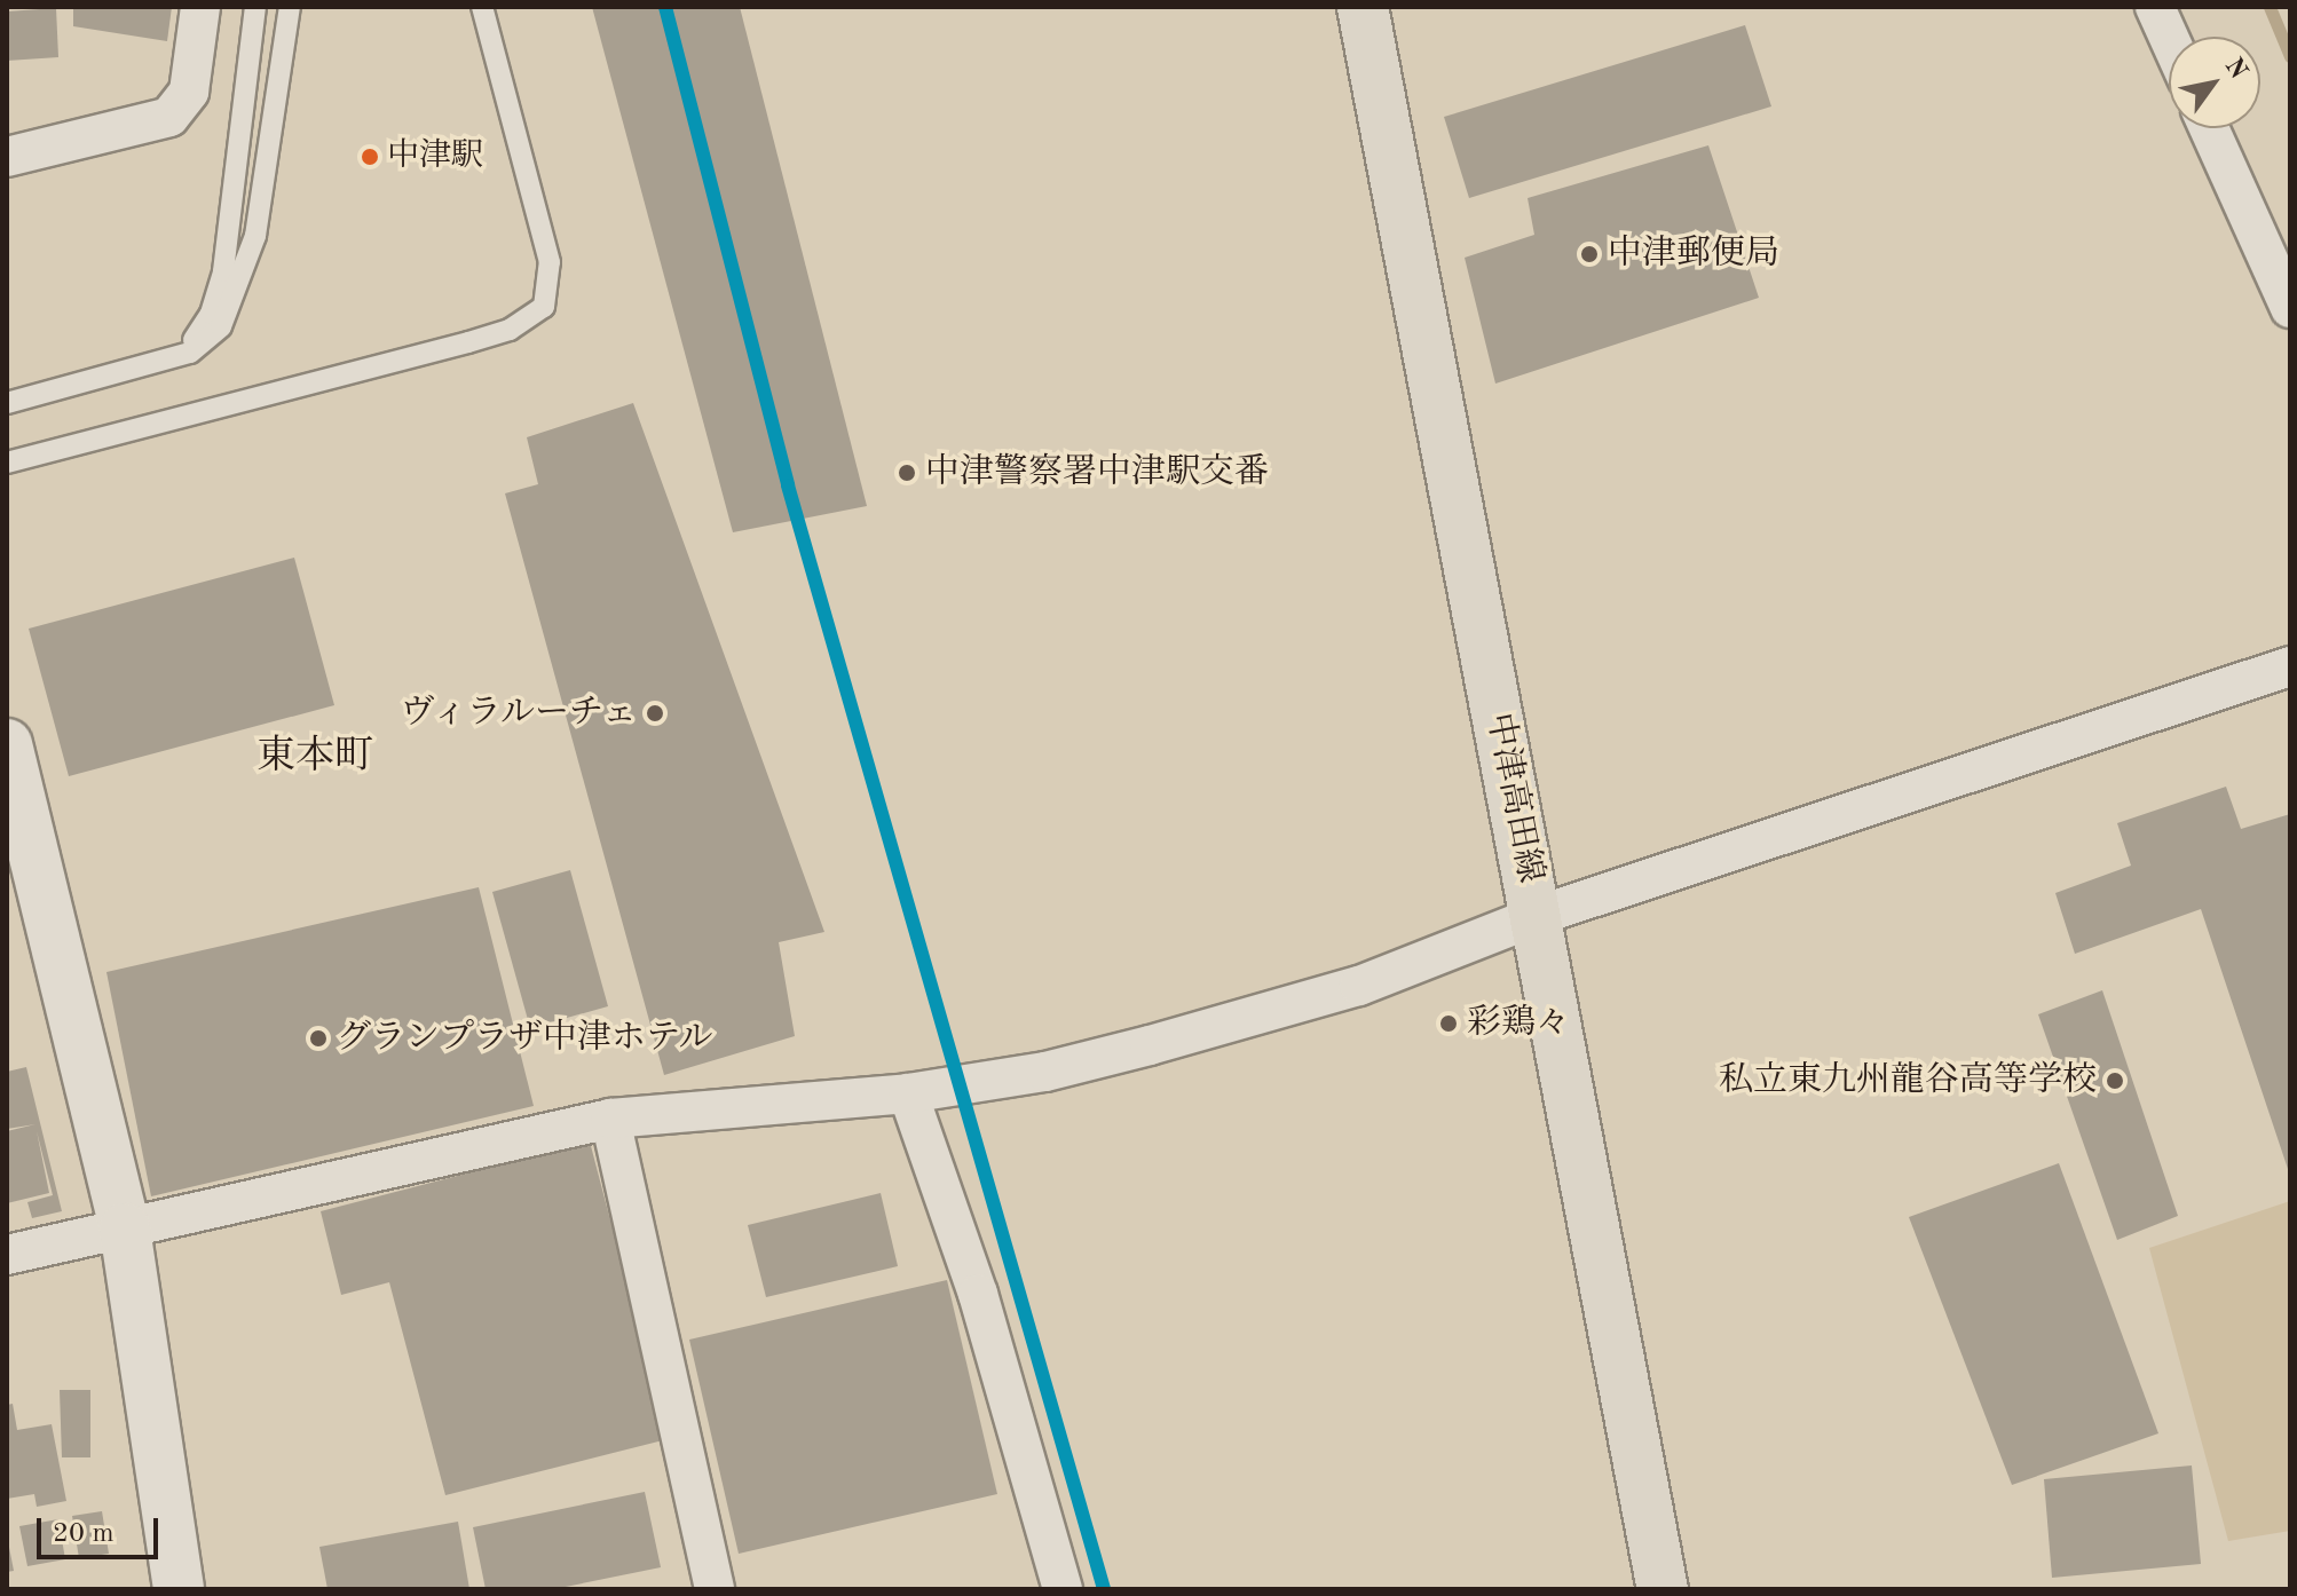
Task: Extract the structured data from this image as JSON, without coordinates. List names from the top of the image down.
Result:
{
  "streets": {
    "main road": ["中津高田線"]
  },
  "districts": ["東本町"],
  "places": [
    "中津駅",
    "中津郵便局",
    "中津警察署中津駅交番",
    "ヴィラルーチェ",
    "彩鶏々",
    "グランプラザ中津ホテル",
    "私立東九州龍谷高等学校"
  ],
  "scale_bar": "20 m",
  "north": "top right"
}
